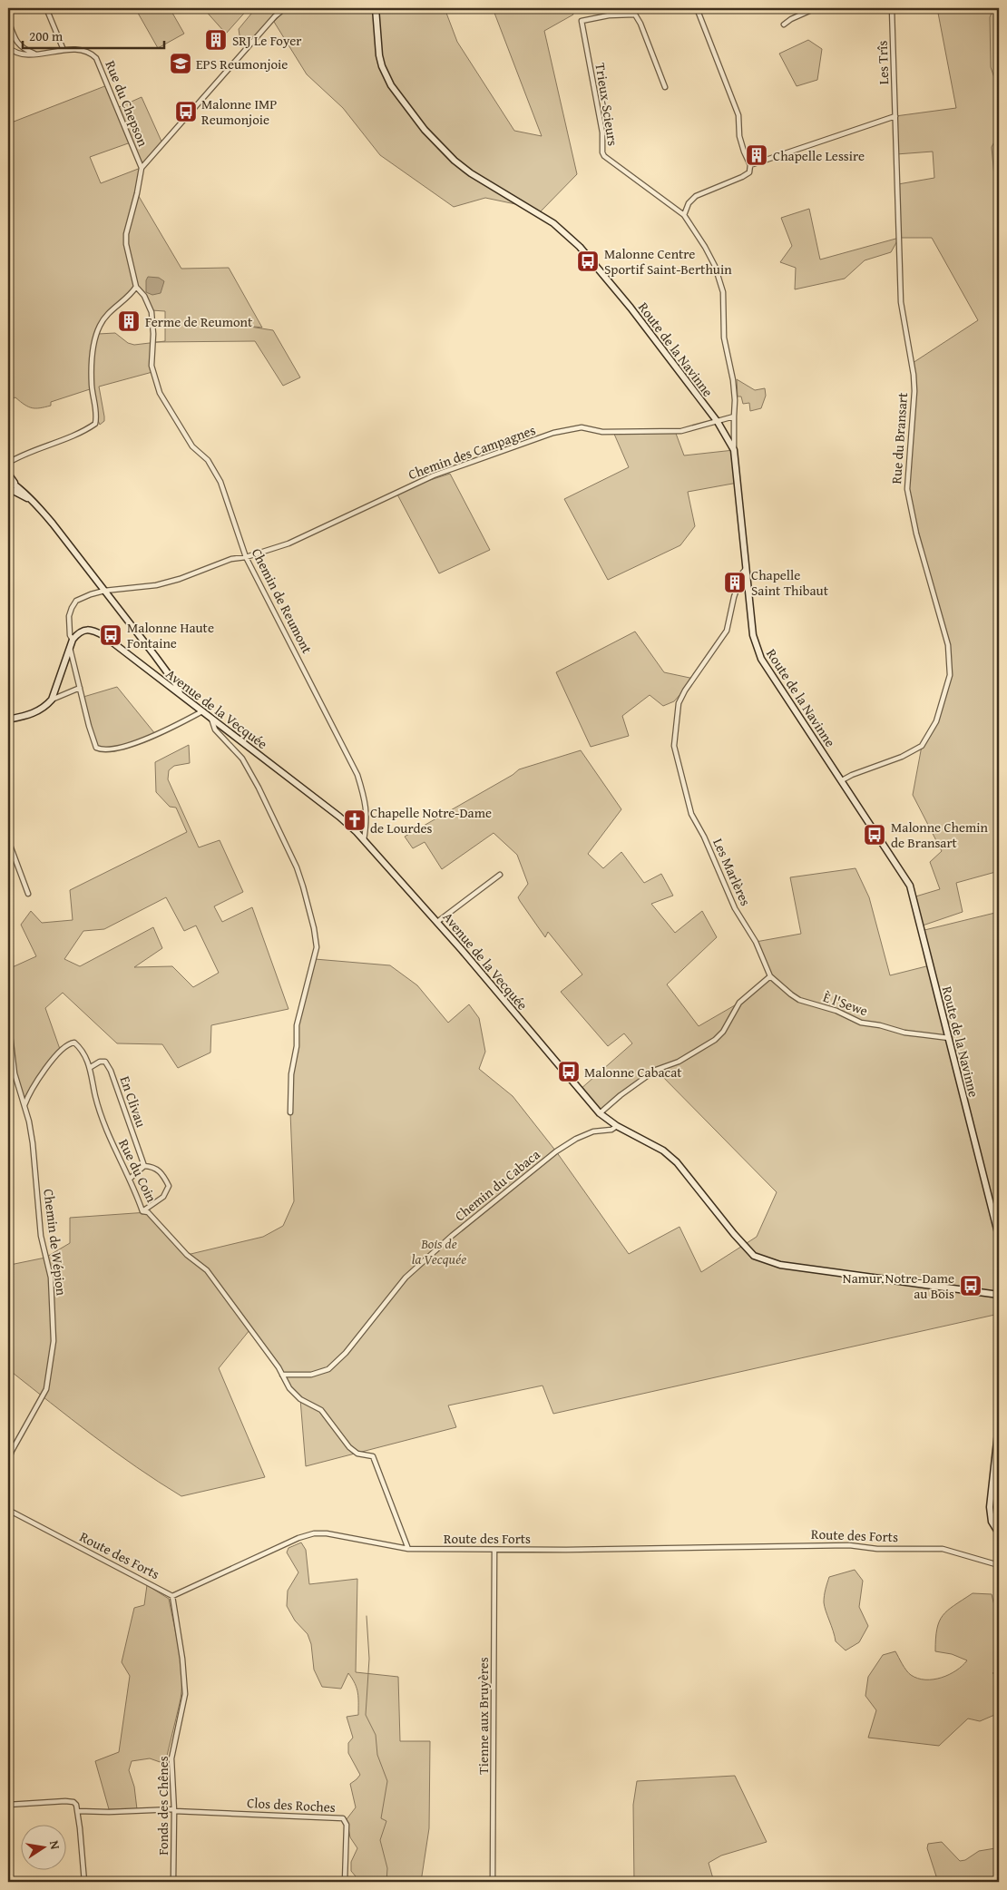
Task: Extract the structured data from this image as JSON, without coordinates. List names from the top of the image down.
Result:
{
  "streets": {
    "street": [
      "Les Trîs",
      "Rue du Chepson",
      "Trieux-Scieurs",
      "Route de la Navinne",
      "Rue du Bransart",
      "Chemin des Campagnes",
      "Chemin de Reumont",
      "Avenue de la Vecquée",
      "Les Marlères",
      "È l'Sewe",
      "En Clivau",
      "Rue du Coin",
      "Chemin du Cabaca",
      "Chemin de Wépion",
      "Route des Forts",
      "Tienne aux Bruyères",
      "Clos des Roches",
      "Fonds des Chênes"
    ]
  },
  "crossings": [
    ["Les Trîs", "Rue du Bransart"],
    ["Rue du Chepson", "Chemin de Reumont"],
    ["Route de la Navinne", "Rue du Bransart"],
    ["Route de la Navinne", "Chemin des Campagnes"],
    ["Route de la Navinne", "Les Marlères"],
    ["Route de la Navinne", "È l'Sewe"],
    ["Chemin des Campagnes", "Chemin de Reumont"],
    ["Chemin des Campagnes", "Avenue de la Vecquée"],
    ["Chemin de Reumont", "Avenue de la Vecquée"],
    ["Avenue de la Vecquée", "Chemin du Cabaca"],
    ["Les Marlères", "È l'Sewe"],
    ["En Clivau", "Rue du Coin"],
    ["Rue du Coin", "Chemin du Cabaca"],
    ["Rue du Coin", "Chemin de Wépion"],
    ["Rue du Coin", "Route des Forts"],
    ["Route des Forts", "Tienne aux Bruyères"],
    ["Route des Forts", "Fonds des Chênes"],
    ["Clos des Roches", "Fonds des Chênes"]
  ],
  "parks": ["Bois de la Vecquée"],
  "places": {
    "building": [
      "SRJ Le Foyer",
      "Chapelle Lessire",
      "Ferme de Reumont",
      "Chapelle Saint Thibaut"
    ],
    "school or university": ["EPS Reumonjoie"],
    "bus stop": [
      "Malonne IMP Reumonjoie",
      "Malonne Centre Sportif Saint-Berthuin",
      "Malonne Haute Fontaine",
      "Malonne Chemin de Bransart",
      "Malonne Cabacat",
      "Namur Notre-Dame au Bois"
    ],
    "church": ["Chapelle Notre-Dame de Lourdes"]
  },
  "scale_bar": "200 m",
  "north": "right"
}
